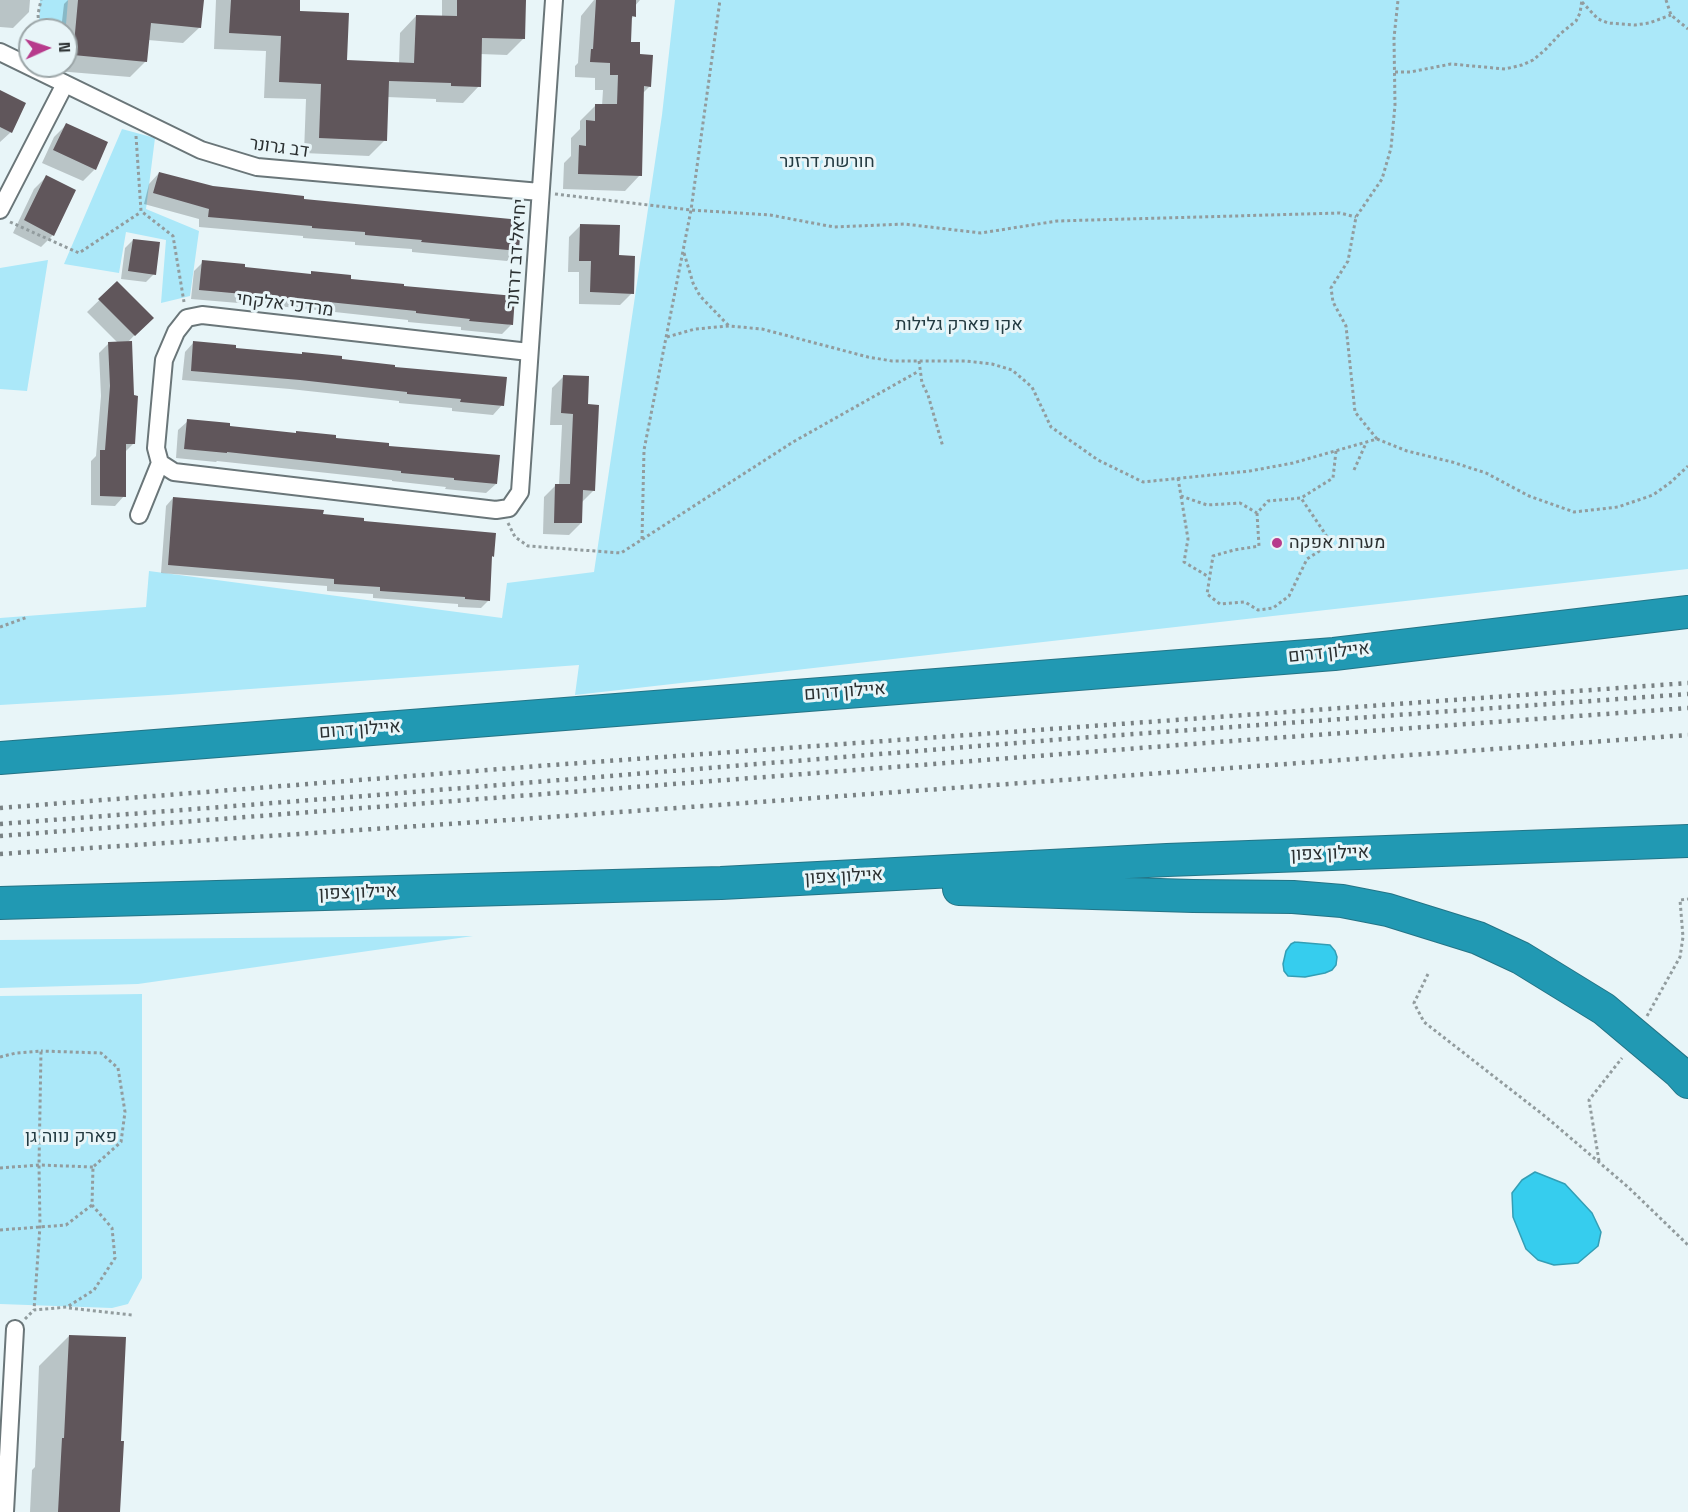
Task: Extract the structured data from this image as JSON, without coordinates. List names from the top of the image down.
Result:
{
  "streets": {
    "highway": ["איילון דרום", "איילון צפון"],
    "street": ["דב גרונר", "יחיאל דב דרזנר", "מרדכי אלקחי"]
  },
  "crossings": [
    ["דב גרונר", "יחיאל דב דרזנר"],
    ["יחיאל דב דרזנר", "מרדכי אלקחי"]
  ],
  "parks": ["חורשת דרזנר", "אקו פארק גלילות", "פארק נווה גן"],
  "places": ["מערות אפקה"],
  "north": "right"
}
